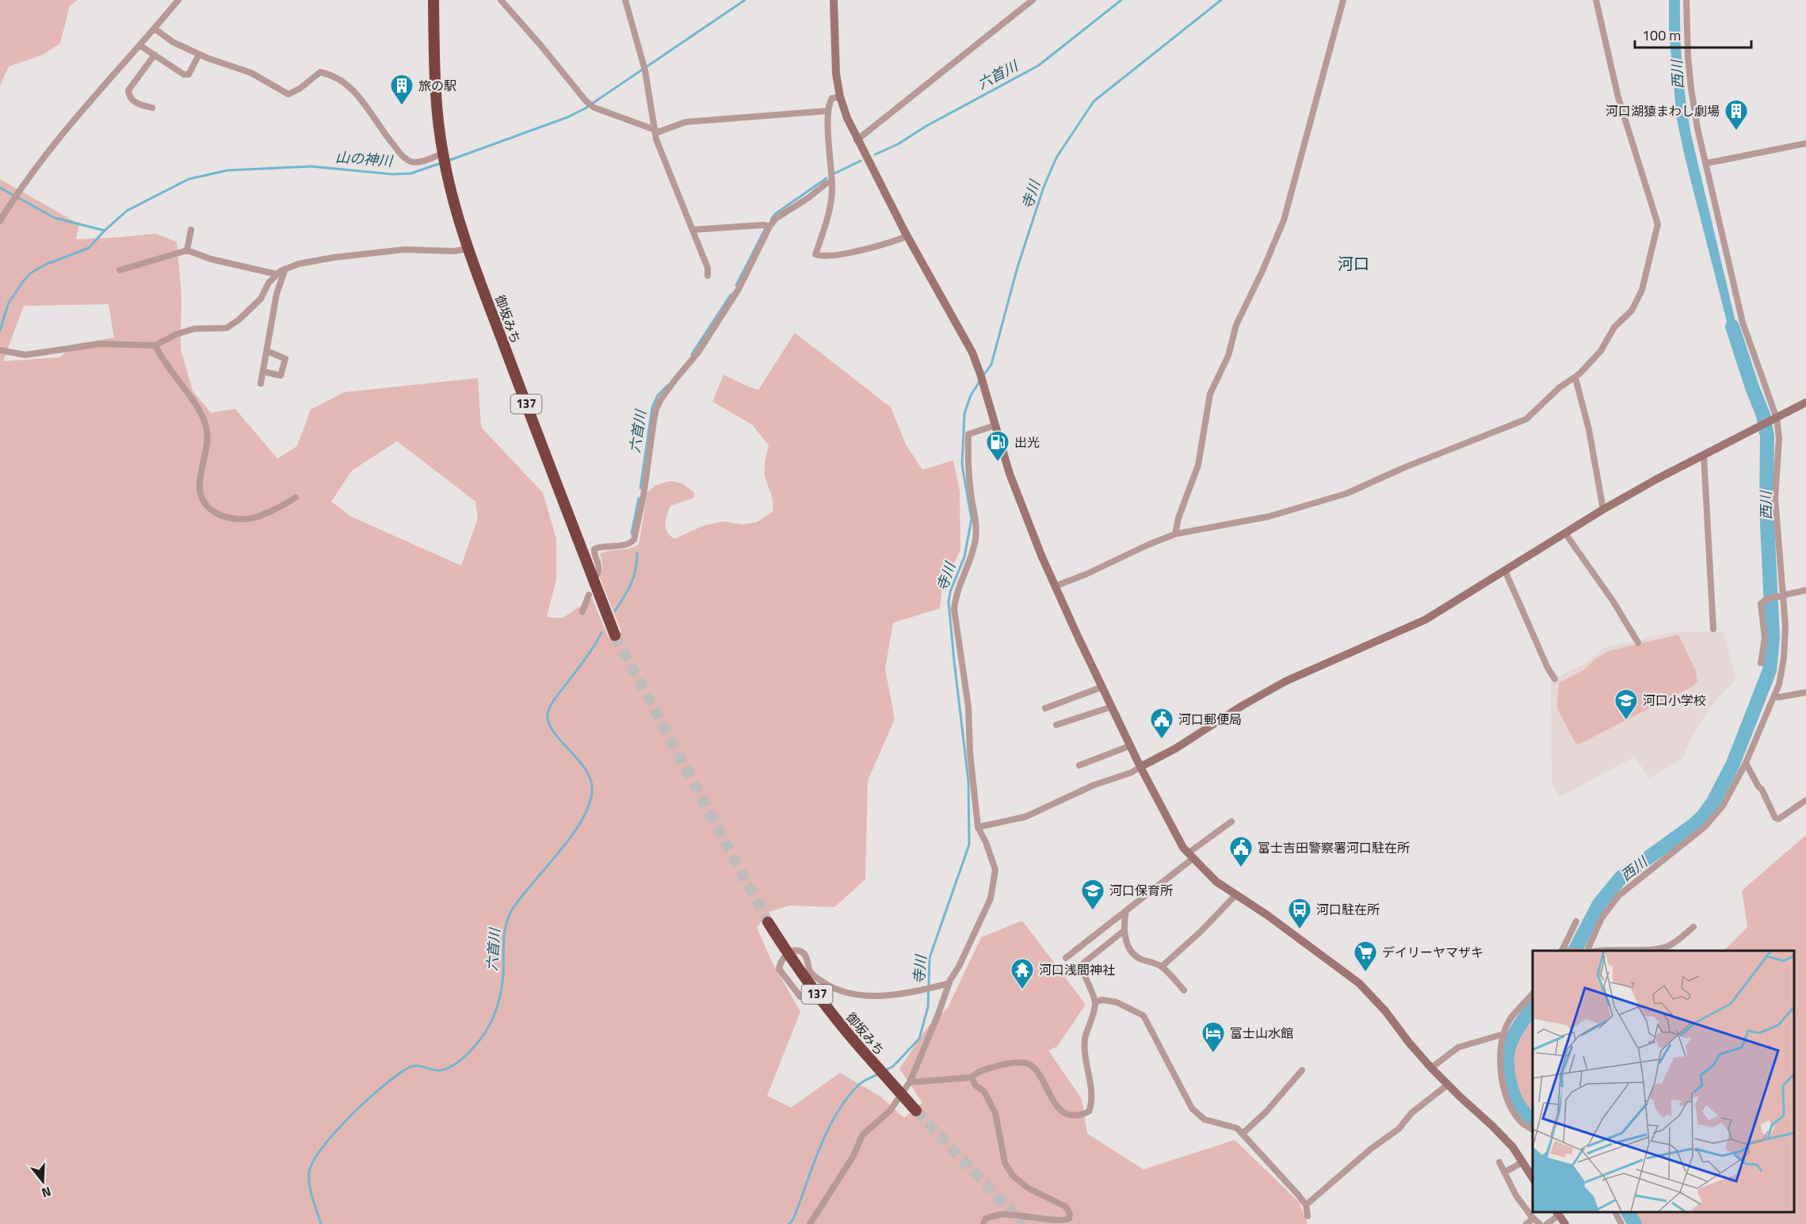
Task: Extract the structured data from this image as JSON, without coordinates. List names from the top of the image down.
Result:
{
  "streets": {
    "highway": ["御坂みち", "137"]
  },
  "districts": ["河口"],
  "water": [
    "西川",
    "六首川",
    "山の神川",
    "寺川"
  ],
  "places": {
    "building": ["旅の駅", "河口湖猿まわし劇場"],
    "fuel station": ["出光"],
    "school or university": ["河口小学校", "河口保育所"],
    "public building": ["河口郵便局", "富士吉田警察署河口駐在所"],
    "bus stop": ["河口駐在所"],
    "supermarket": ["デイリーヤマザキ"],
    "temple": ["河口浅間神社"],
    "hotel": ["富士山水館"]
  },
  "scale_bar": "100 m",
  "north": "bottom"
}
